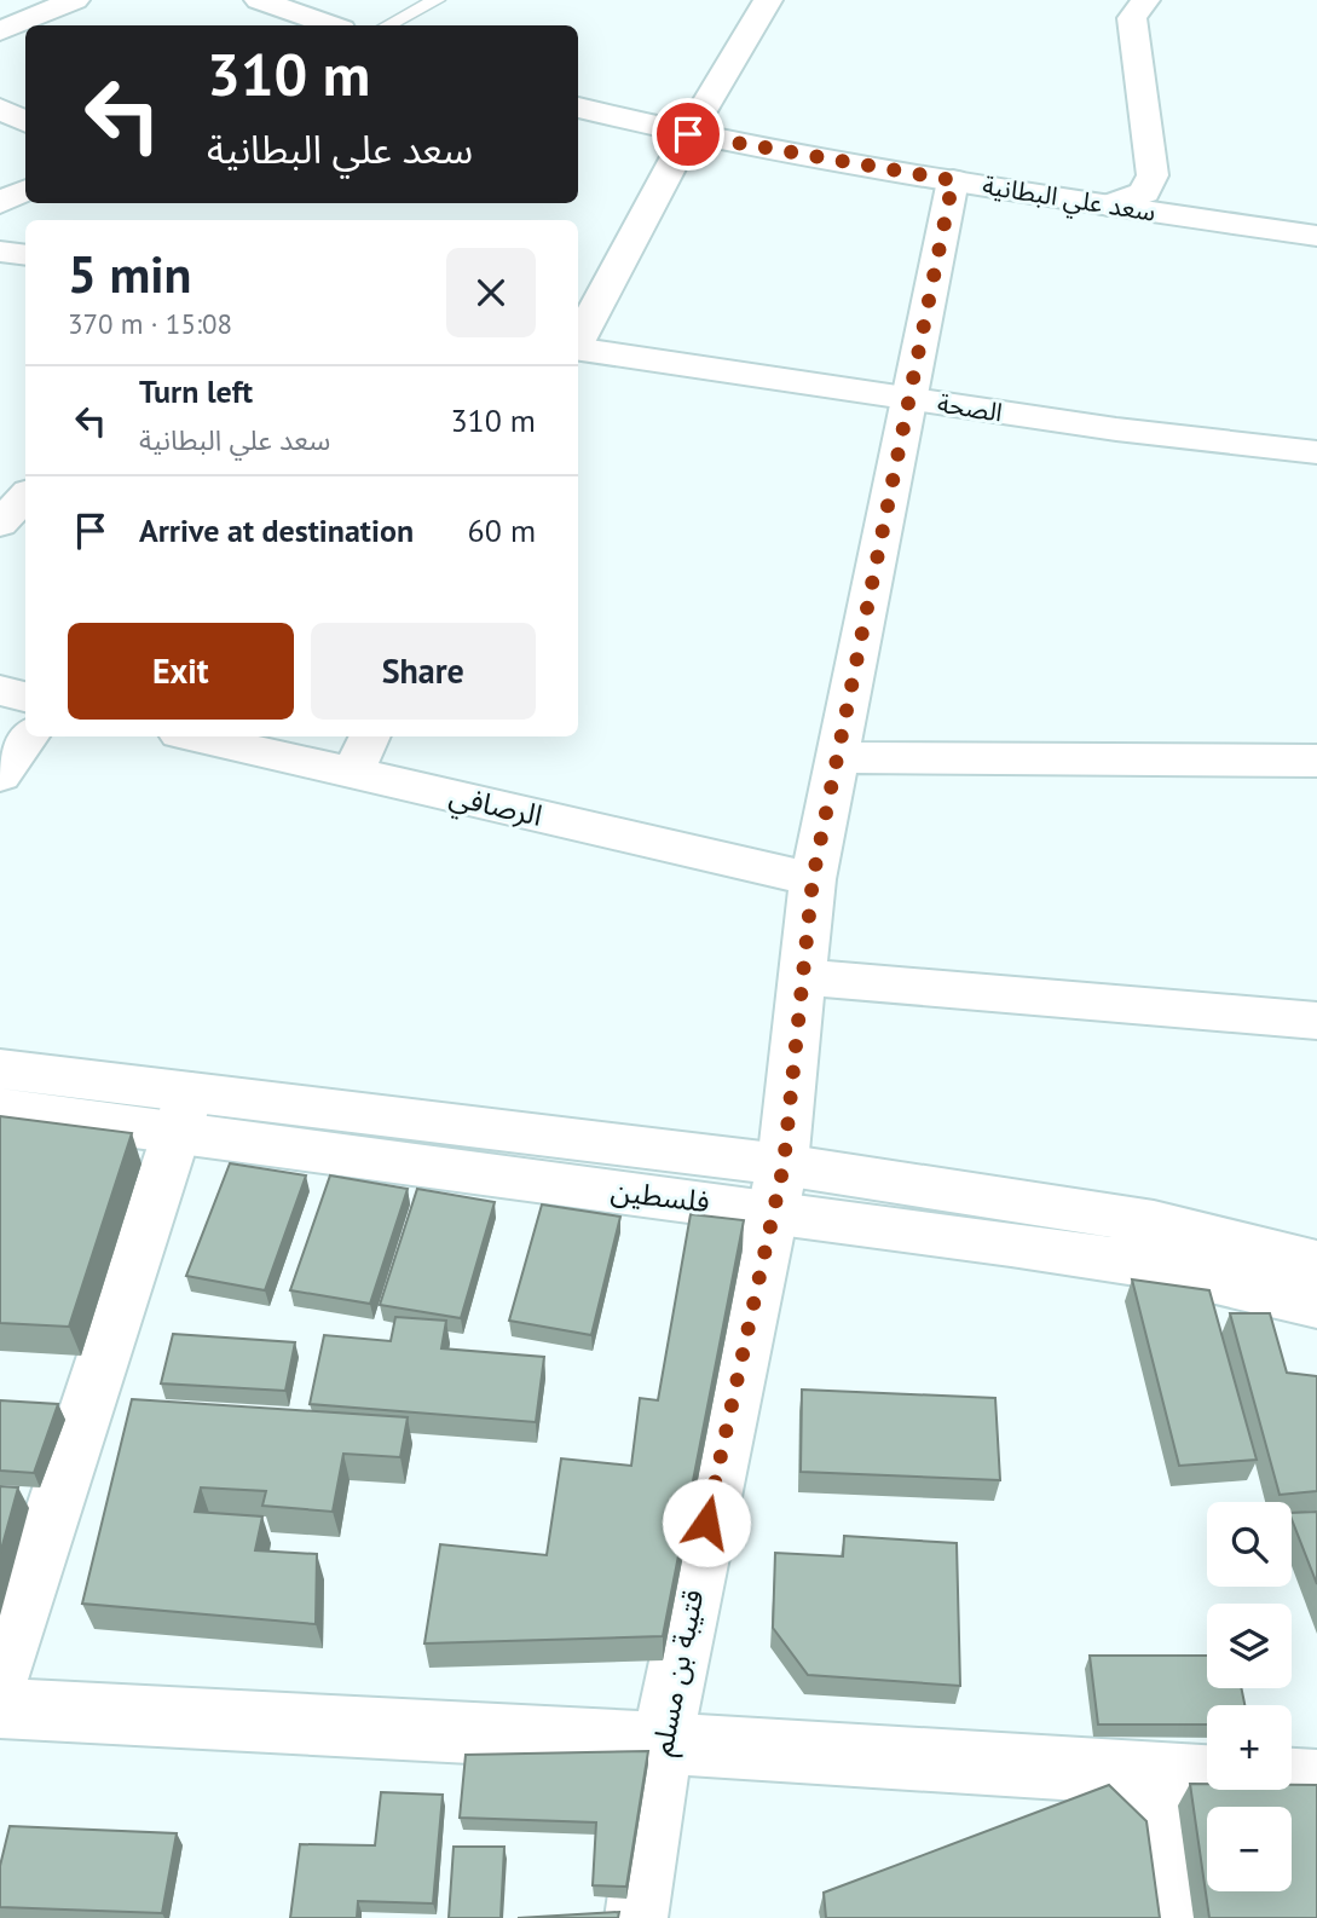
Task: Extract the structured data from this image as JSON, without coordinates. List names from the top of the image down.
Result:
{
  "streets": {
    "street": [
      "سعد علي البطانية",
      "الصحة",
      "الرصافي",
      "فلسطين",
      "قتيبة بن مسلم"
    ]
  },
  "crossings": [
    ["سعد علي البطانية", "قتيبة بن مسلم"],
    ["الصحة", "قتيبة بن مسلم"],
    ["الرصافي", "قتيبة بن مسلم"],
    ["فلسطين", "قتيبة بن مسلم"]
  ],
  "page": {
    "turn": ["310 m", "سعد علي البطانية"],
    "heading": ["5 min", "370 m · 15:08"],
    "list": [
      {
        "name": "Turn left",
        "note": "سعد علي البطانية",
        "value": "310 m"
      },
      {
        "name": "Arrive at destination",
        "value": "60 m"
      }
    ],
    "buttons": ["Exit", "Share"],
    "map_buttons": ["+", "−"]
  }
}
